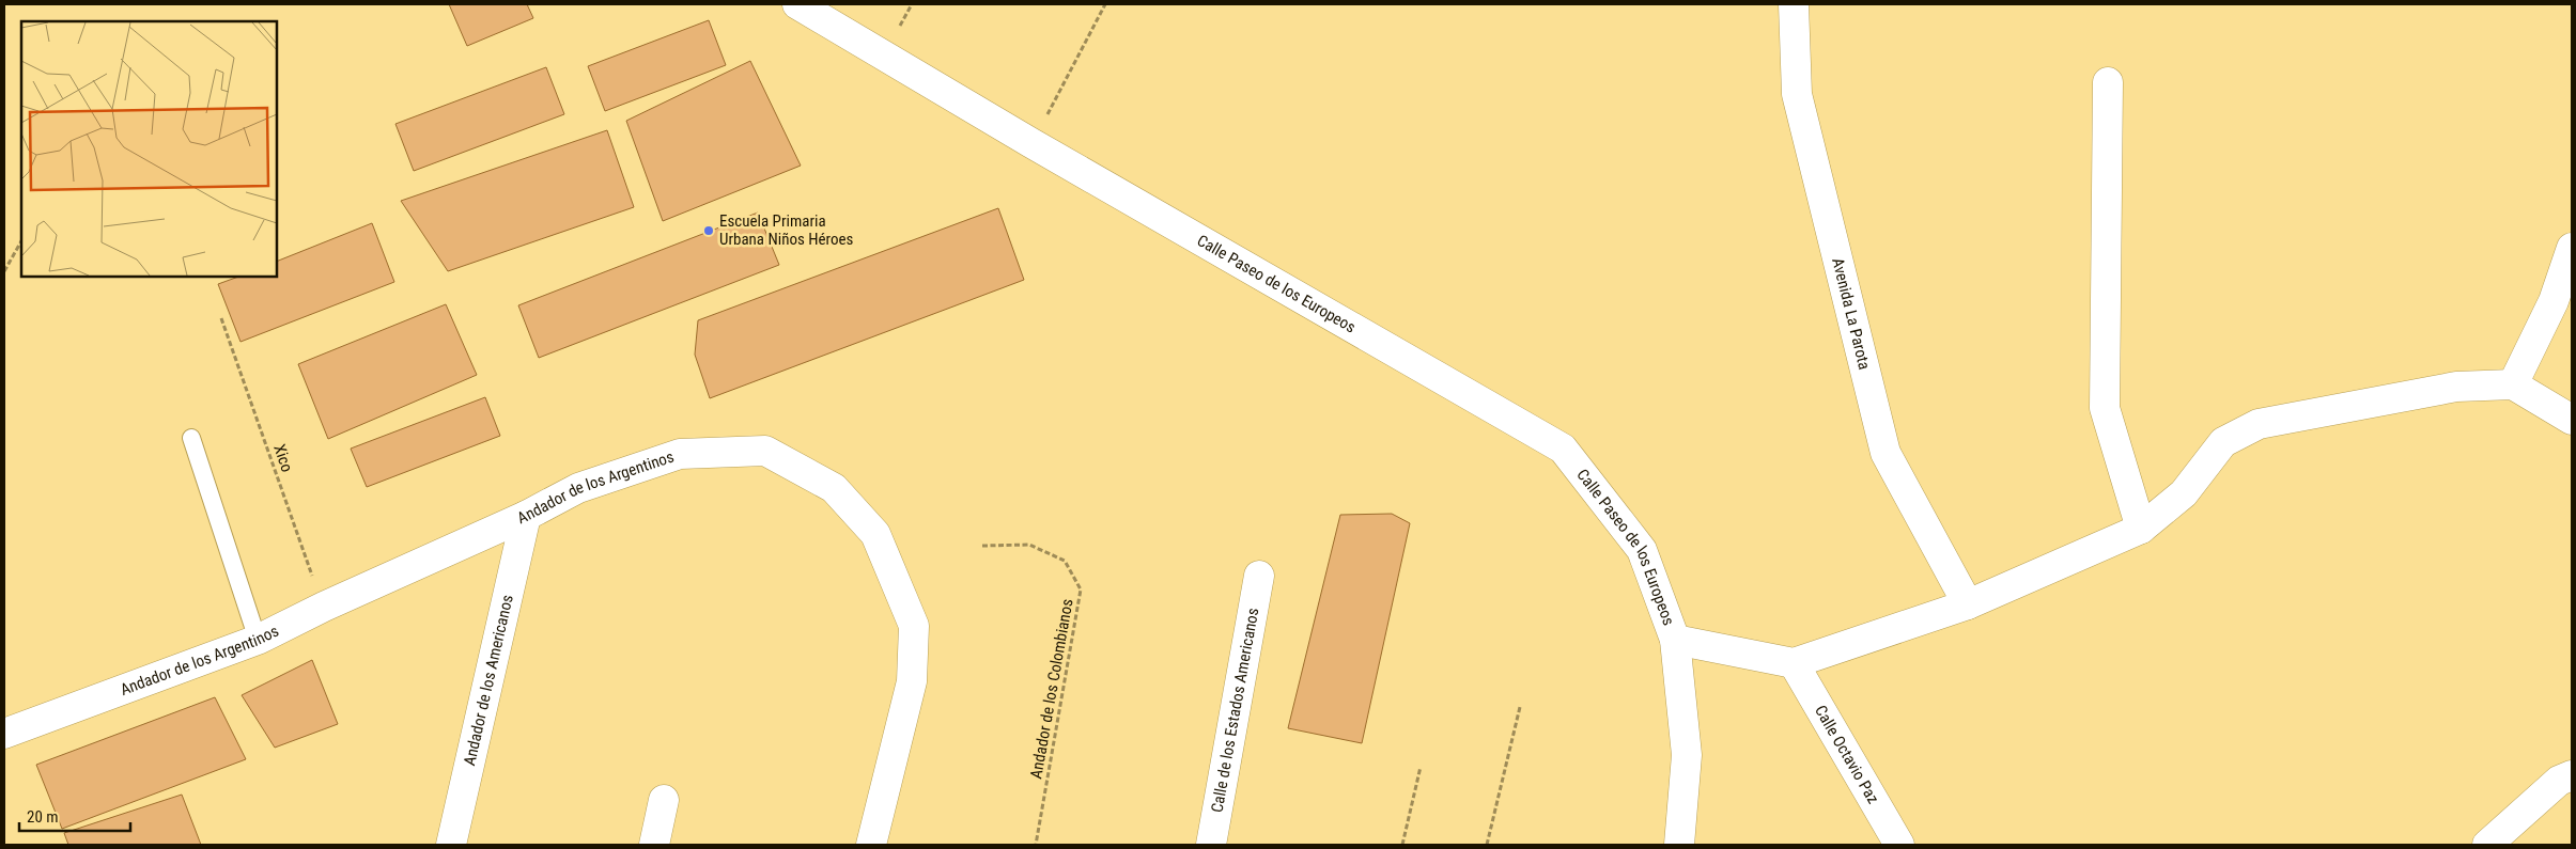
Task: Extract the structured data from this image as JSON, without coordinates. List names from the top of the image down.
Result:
{
  "streets": {
    "street": [
      "Calle Paseo de los Europeos",
      "Avenida La Parota",
      "Andador de los Argentinos",
      "Andador de los Americanos",
      "Calle de los Estados Americanos",
      "Calle Octavio Paz"
    ],
    "path": ["Xico", "Andador de los Colombianos"]
  },
  "crossings": [
    ["Xico", "Andador de los Argentinos"],
    ["Andador de los Argentinos", "Andador de los Americanos"]
  ],
  "places": ["Escuela Primaria Urbana Niños Héroes"],
  "scale_bar": "20 m"
}
